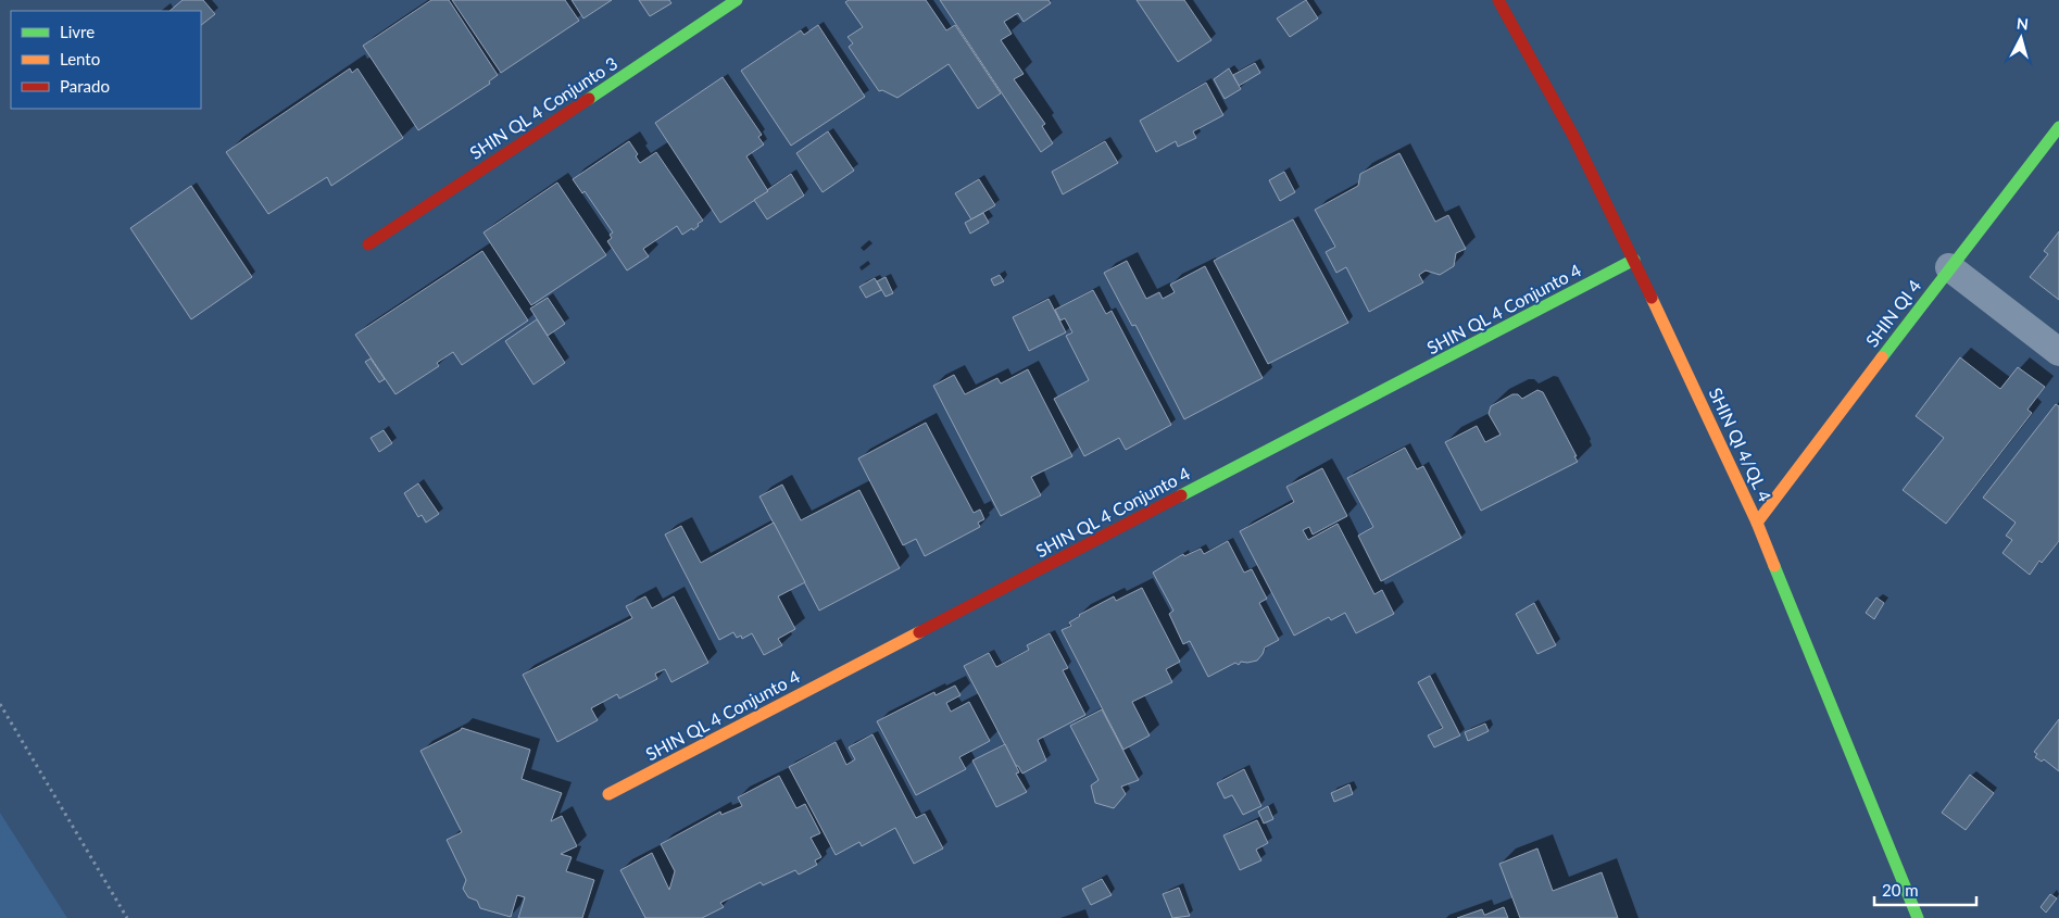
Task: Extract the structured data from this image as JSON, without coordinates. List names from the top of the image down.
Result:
{
  "streets": {
    "street": [
      "SHIN QL 4 Conjunto 3",
      "SHIN QL 4 Conjunto 4",
      "SHIN QI 4",
      "SHIN QI 4/QL 4"
    ]
  },
  "crossings": [
    ["SHIN QL 4 Conjunto 4", "SHIN QI 4/QL 4"],
    ["SHIN QI 4", "SHIN QI 4/QL 4"]
  ],
  "legend": ["Livre", "Lento", "Parado"],
  "scale_bar": "20 m",
  "north": "top"
}
